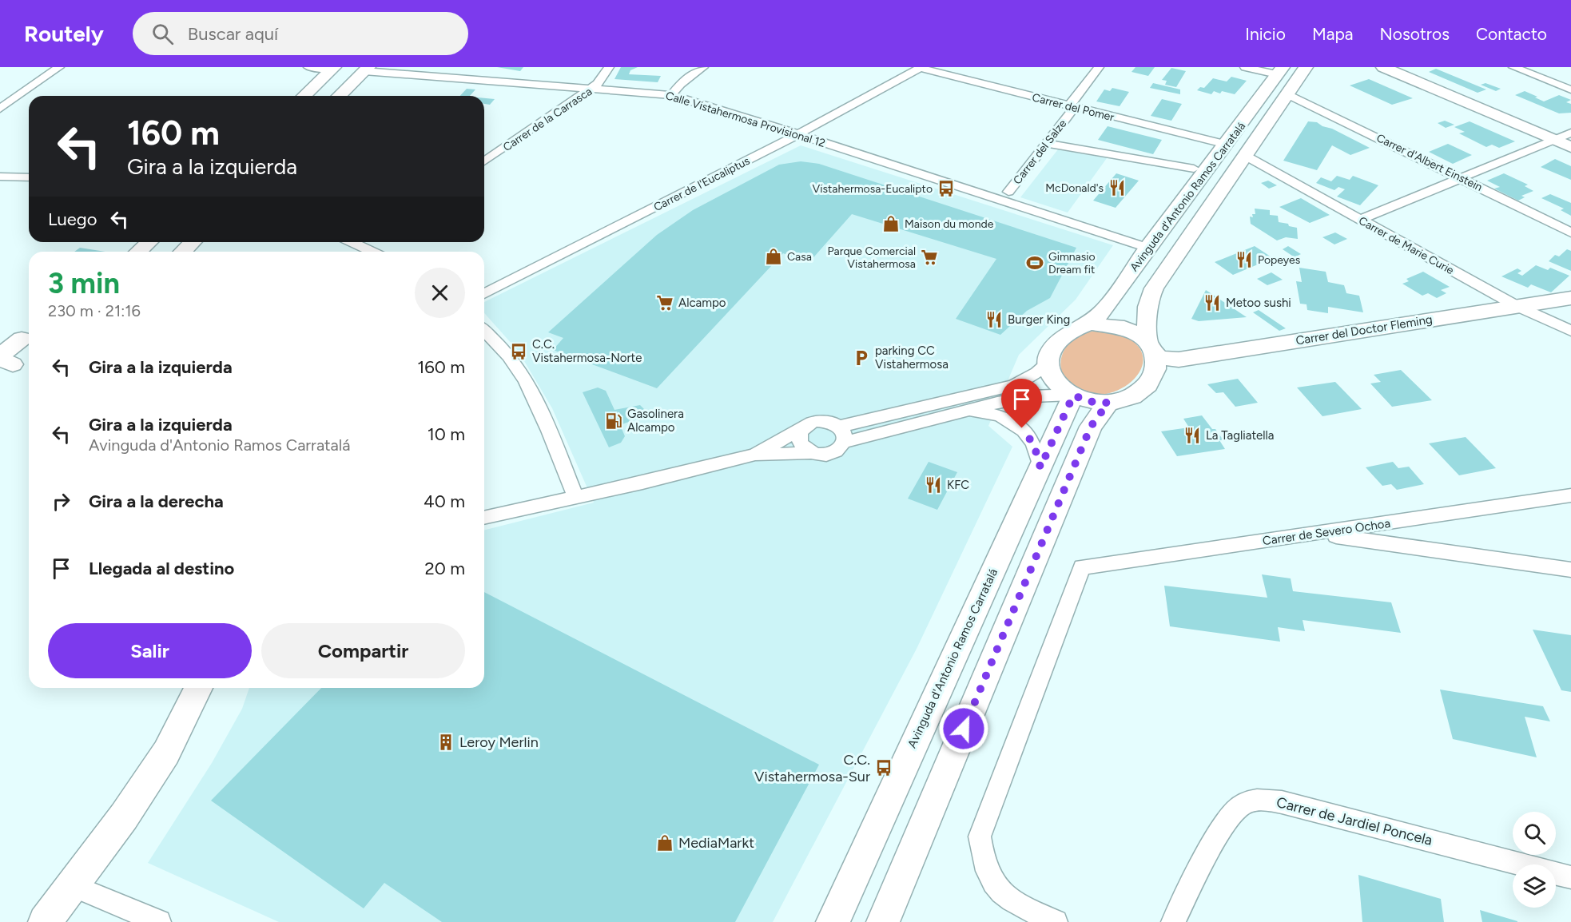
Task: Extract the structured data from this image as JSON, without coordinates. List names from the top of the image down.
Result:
{
  "streets": {
    "main road": ["Avinguda d'Antonio Ramos Carratalá", "Carrer del Doctor Fleming"],
    "street": [
      "Carrer del Pomer",
      "Carrer de la Carrasca",
      "Calle Vistahermosa Provisional 12",
      "Carrer del Salze",
      "Carrer d'Albert Einstein",
      "Carrer de l'Eucaliptus",
      "Carrer de Marie Curie",
      "Carrer de Severo Ochoa",
      "Carrer de Jardiel Poncela"
    ]
  },
  "crossings": [
    ["Carrer del Pomer", "Carrer del Salze"],
    ["Carrer del Pomer", "Carrer de l'Eucaliptus"],
    ["Carrer del Pomer", "Avinguda d'Antonio Ramos Carratalá"],
    ["Carrer de la Carrasca", "Calle Vistahermosa Provisional 12"],
    ["Calle Vistahermosa Provisional 12", "Carrer del Salze"],
    ["Calle Vistahermosa Provisional 12", "Carrer de l'Eucaliptus"],
    ["Calle Vistahermosa Provisional 12", "Avinguda d'Antonio Ramos Carratalá"],
    ["Carrer d'Albert Einstein", "Avinguda d'Antonio Ramos Carratalá"],
    ["Avinguda d'Antonio Ramos Carratalá", "Carrer de Marie Curie"],
    ["Avinguda d'Antonio Ramos Carratalá", "Carrer del Doctor Fleming"],
    ["Carrer de Marie Curie", "Carrer del Doctor Fleming"]
  ],
  "places": {
    "restaurant": [
      "McDonald's",
      "Popeyes",
      "Metoo sushi",
      "Burger King",
      "La Tagliatella",
      "KFC"
    ],
    "bus stop": ["Vistahermosa-Eucalipto", "C.C. Vistahermosa-Norte", "C.C. Vistahermosa-Sur"],
    "shop": ["Maison du monde", "Casa", "MediaMarkt"],
    "supermarket": ["Parque Comercial Vistahermosa", "Alcampo"],
    "sports": ["Gimnasio Dream fit"],
    "parking": ["parking CC Vistahermosa"],
    "fuel station": ["Gasolinera Alcampo"],
    "building": ["Leroy Merlin"]
  },
  "page": {
    "header": "Routely",
    "search": "Buscar aquí",
    "nav": [
      "Inicio",
      "Mapa",
      "Nosotros",
      "Contacto"
    ],
    "turn": ["160 m", "Gira a la izquierda"],
    "then": "Luego",
    "heading": ["3 min", "230 m · 21:16"],
    "list": [
      {
        "name": "Gira a la izquierda",
        "value": "160 m"
      },
      {
        "name": "Gira a la izquierda",
        "note": "Avinguda d'Antonio Ramos Carratalá",
        "value": "10 m"
      },
      {
        "name": "Gira a la derecha",
        "value": "40 m"
      },
      {
        "name": "Llegada al destino",
        "value": "20 m"
      }
    ],
    "buttons": ["Salir", "Compartir"]
  }
}
